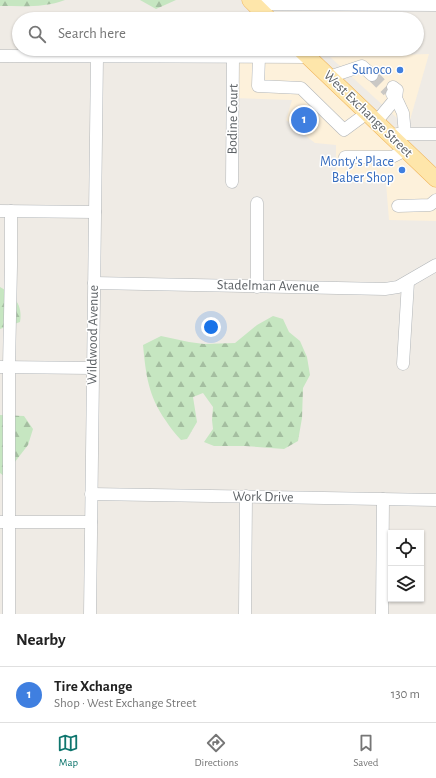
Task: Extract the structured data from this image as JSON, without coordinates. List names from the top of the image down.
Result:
{
  "streets": {
    "main road": ["West Exchange Street"],
    "street": [
      "Bodine Court",
      "Stadelman Avenue",
      "Wildwood Avenue",
      "Work Drive"
    ]
  },
  "crossings": [
    ["Stadelman Avenue", "Wildwood Avenue"],
    ["Wildwood Avenue", "Work Drive"]
  ],
  "places": ["Sunoco", "Monty's Place Baber Shop"],
  "page": {
    "search": "Search here",
    "pins": "1",
    "heading": "Nearby",
    "list": [
      {
        "mark": "1",
        "name": "Tire Xchange",
        "note": "Shop · West Exchange Street",
        "value": "130 m"
      }
    ],
    "nav": ["Map", "Directions", "Saved"]
  }
}
